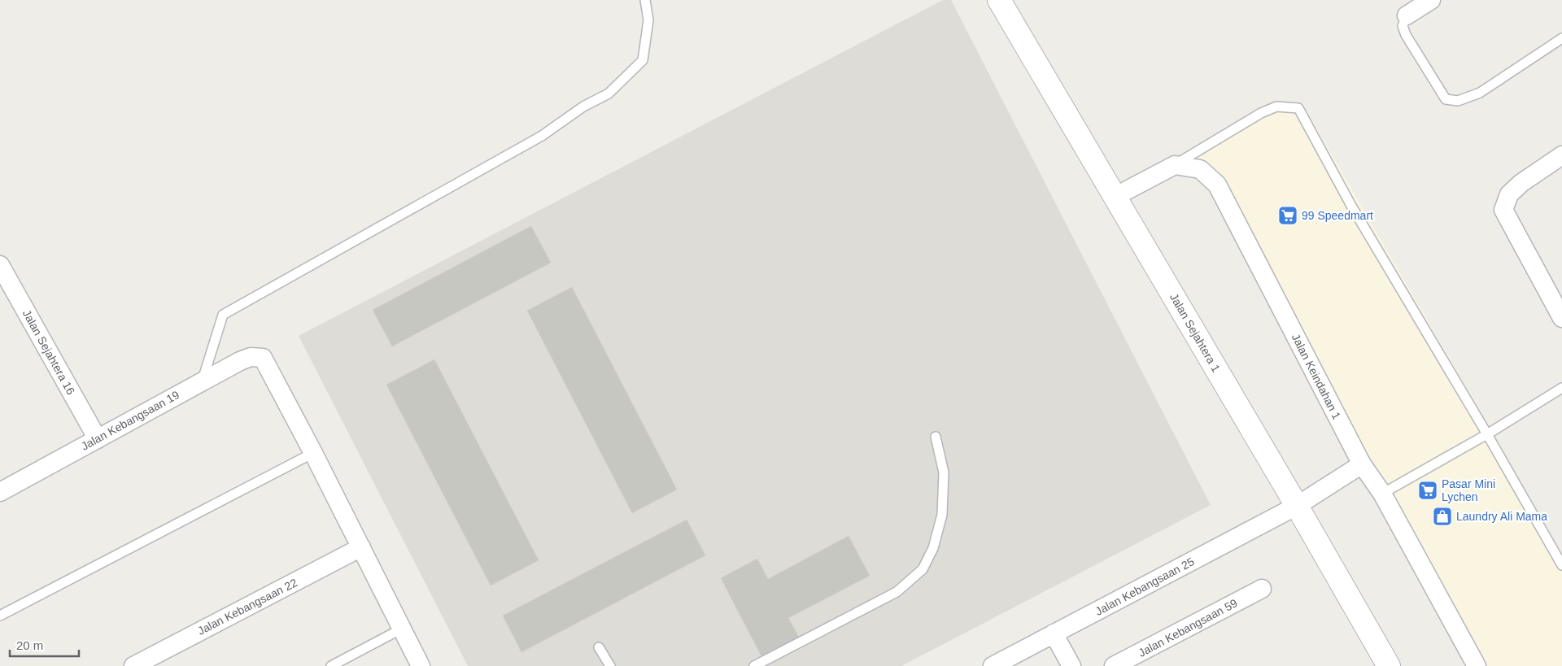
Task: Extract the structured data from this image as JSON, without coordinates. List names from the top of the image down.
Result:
{
  "streets": {
    "street": [
      "Jalan Sejahtera 1",
      "Jalan Sejahtera 16",
      "Jalan Keindahan 1",
      "Jalan Kebangsaan 19",
      "Jalan Kebangsaan 25",
      "Jalan Kebangsaan 22",
      "Jalan Kebangsaan 59"
    ]
  },
  "crossings": [
    ["Jalan Sejahtera 1", "Jalan Kebangsaan 25"],
    ["Jalan Sejahtera 16", "Jalan Kebangsaan 19"],
    ["Jalan Keindahan 1", "Jalan Kebangsaan 25"]
  ],
  "places": {
    "supermarket": ["99 Speedmart", "Pasar Mini Lychen"],
    "shop": ["Laundry Ali Mama"]
  },
  "scale_bar": "20 m"
}
